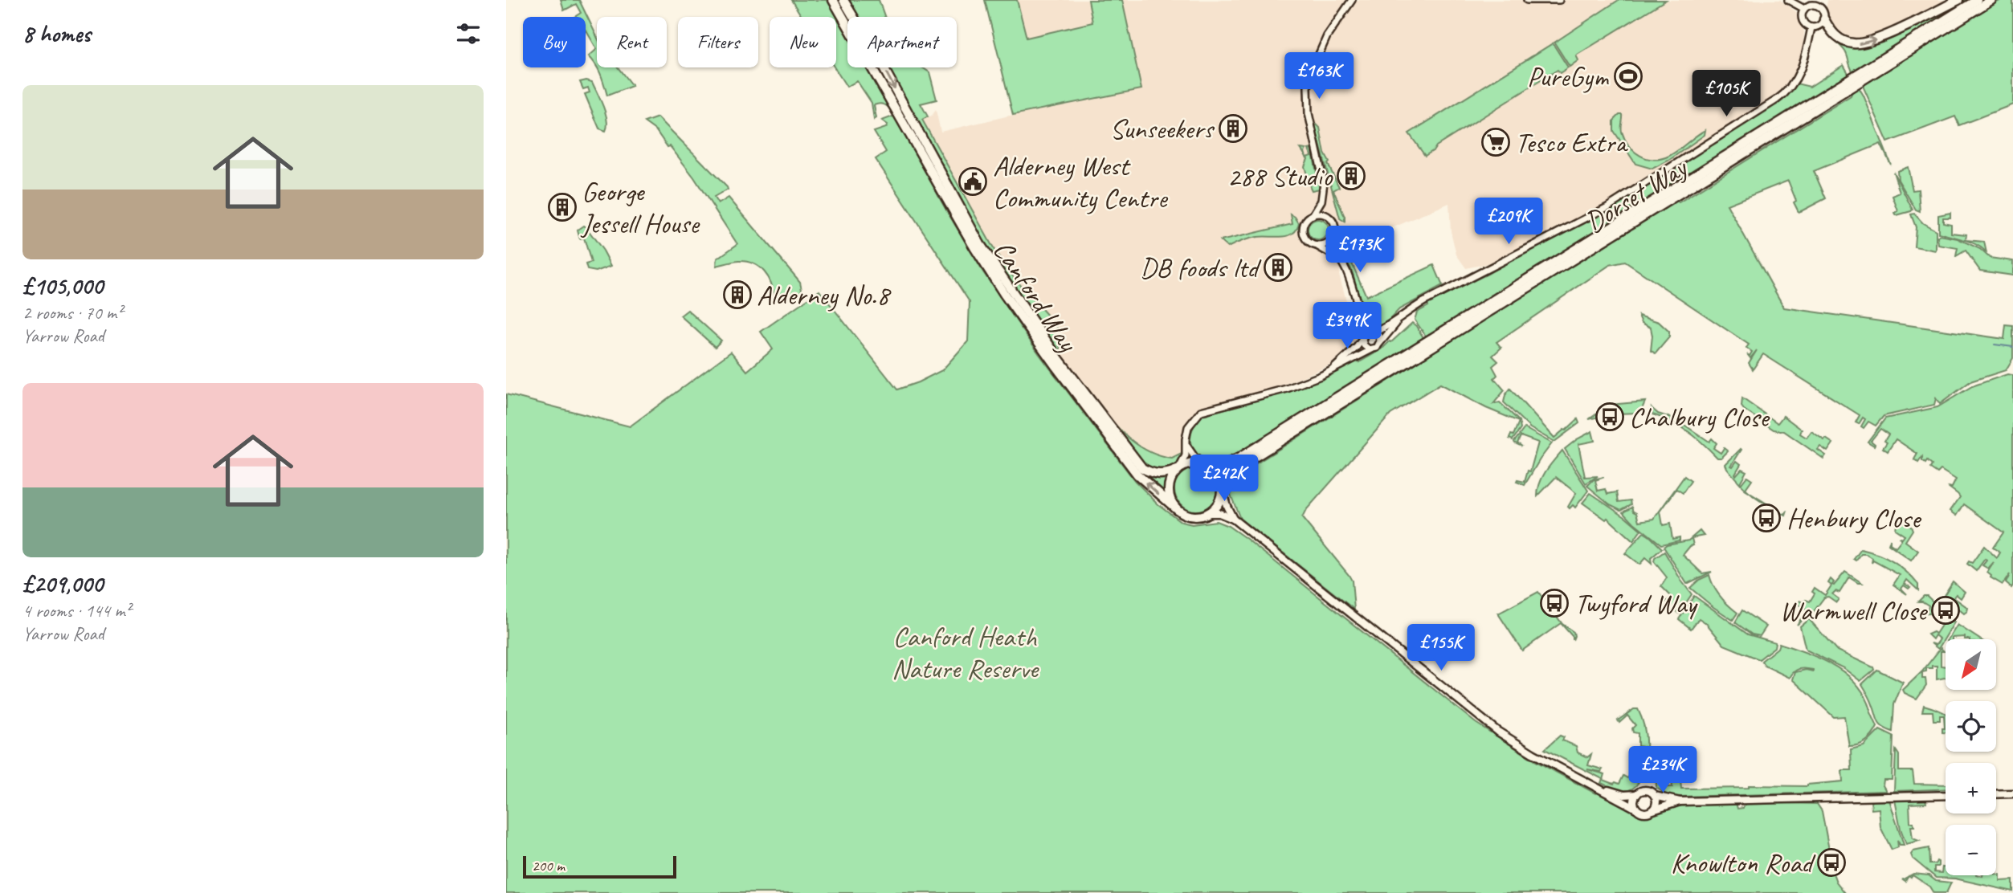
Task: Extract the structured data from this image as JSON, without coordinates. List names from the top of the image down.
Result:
{
  "streets": {
    "highway": ["Dorset Way", "Canford Way"]
  },
  "crossings": [
    ["Dorset Way", "Canford Way"]
  ],
  "parks": ["Canford Heath Nature Reserve"],
  "places": {
    "sports": ["PureGym"],
    "building": [
      "Sunseekers",
      "288 Studio",
      "George Jessell House",
      "DB foods ltd",
      "Alderney No.8"
    ],
    "supermarket": ["Tesco Extra"],
    "public building": ["Alderney West Community Centre"],
    "bus stop": [
      "Chalbury Close",
      "Henbury Close",
      "Twyford Way",
      "Warmwell Close",
      "Knowlton Road"
    ]
  },
  "scale_bar": "200 m",
  "north": "bottom left",
  "page": {
    "heading": "8 homes",
    "chip": [
      "Buy",
      "Rent",
      "Filters",
      "New",
      "Apartment"
    ],
    "price": [
      "£163K",
      "£105K",
      "£209K",
      "£173K",
      "£349K",
      "£242K",
      "£155K",
      "£234K"
    ],
    "list": [
      {
        "name": "£105,000",
        "note": "2 rooms · 70 m² · Yarrow Road"
      },
      {
        "name": "£209,000",
        "note": "4 rooms · 144 m² · Yarrow Road"
      }
    ],
    "map_buttons": ["+", "−"],
    "scale": "200 m"
  }
}
